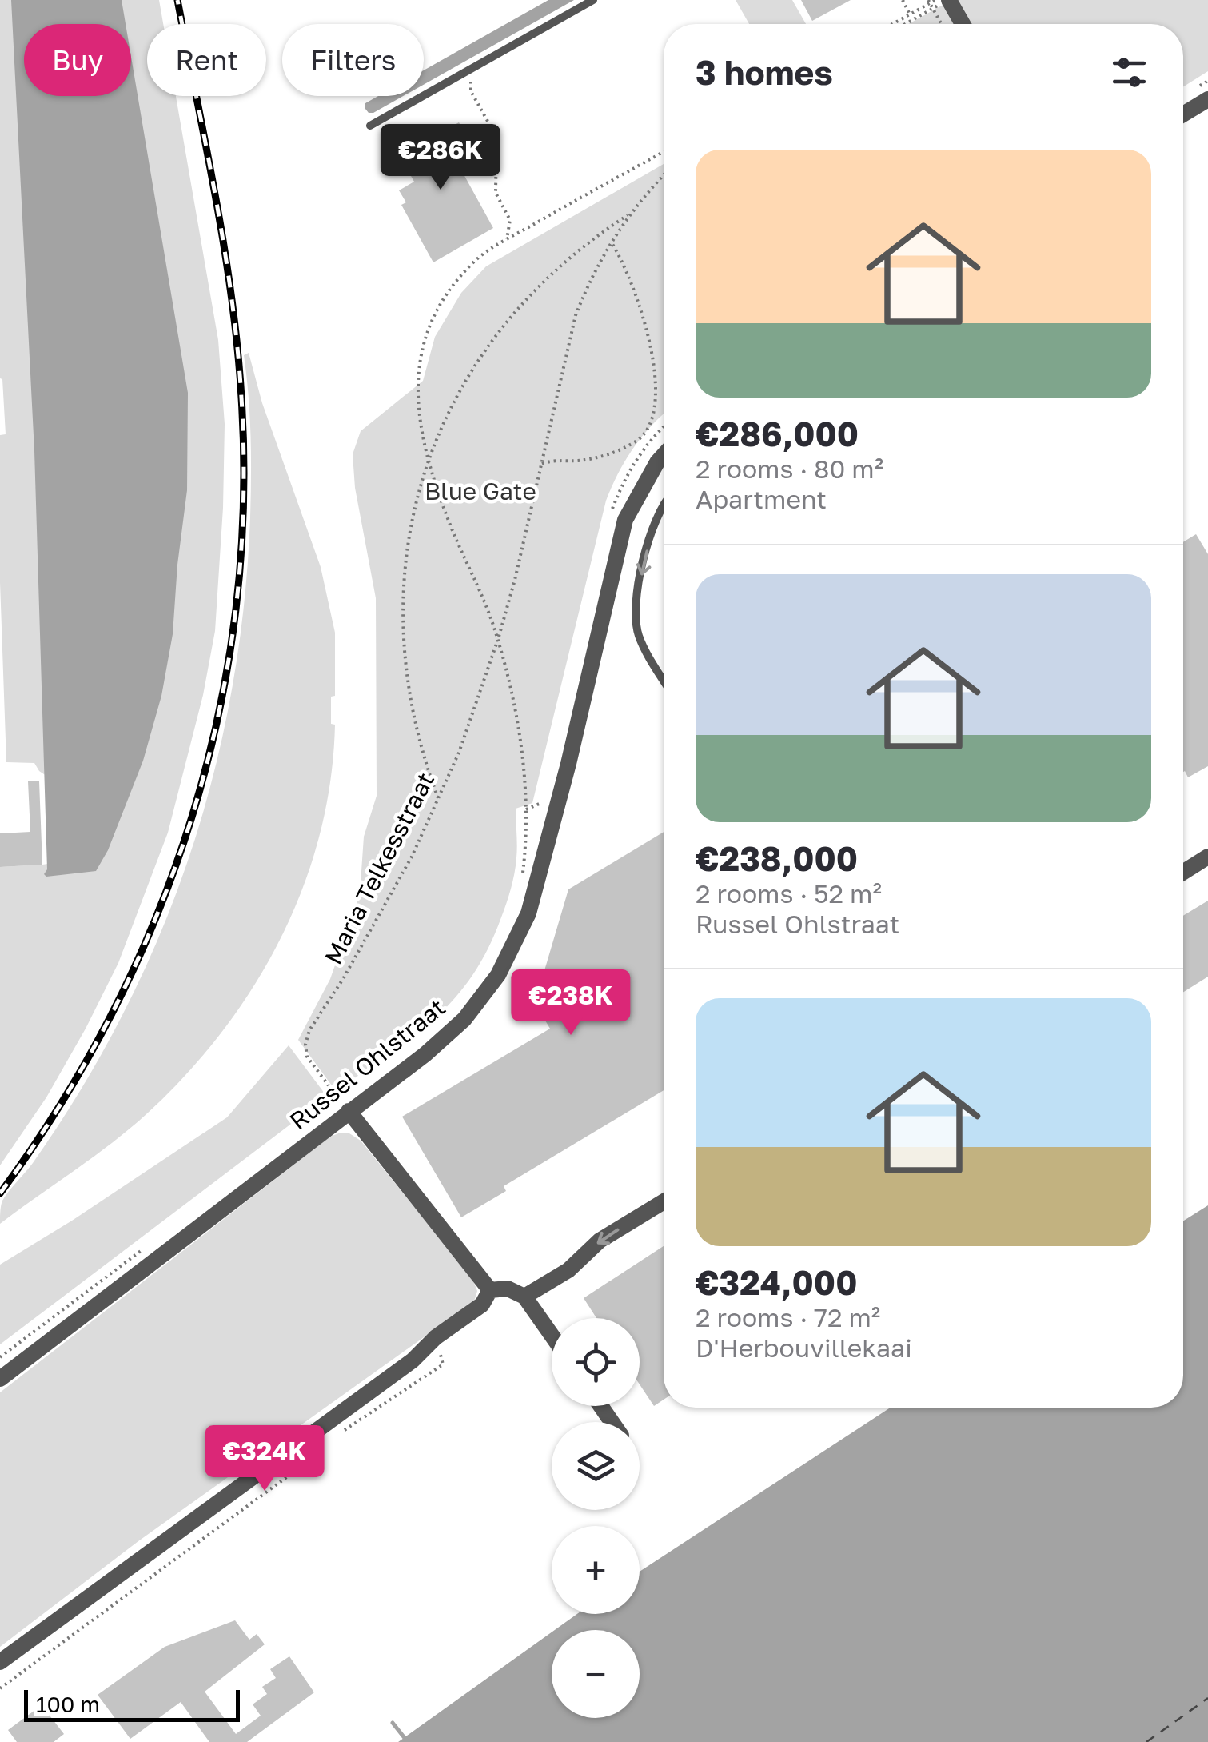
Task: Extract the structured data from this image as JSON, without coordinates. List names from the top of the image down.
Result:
{
  "streets": {
    "street": ["Russel Ohlstraat"],
    "path": ["Maria Telkesstraat"]
  },
  "crossings": [
    ["Maria Telkesstraat", "Russel Ohlstraat"]
  ],
  "parks": ["Blue Gate"],
  "scale_bar": "100 m",
  "page": {
    "chip": ["Buy", "Rent", "Filters"],
    "heading": "3 homes",
    "list": [
      {
        "name": "€286,000",
        "note": "2 rooms · 80 m² · Apartment"
      },
      {
        "name": "€238,000",
        "note": "2 rooms · 52 m² · Russel Ohlstraat"
      },
      {
        "name": "€324,000",
        "note": "2 rooms · 72 m² · D'Herbouvillekaai"
      }
    ],
    "price": ["€286K", "€238K", "€324K"],
    "map_buttons": ["+", "−"],
    "scale": "100 m"
  }
}
